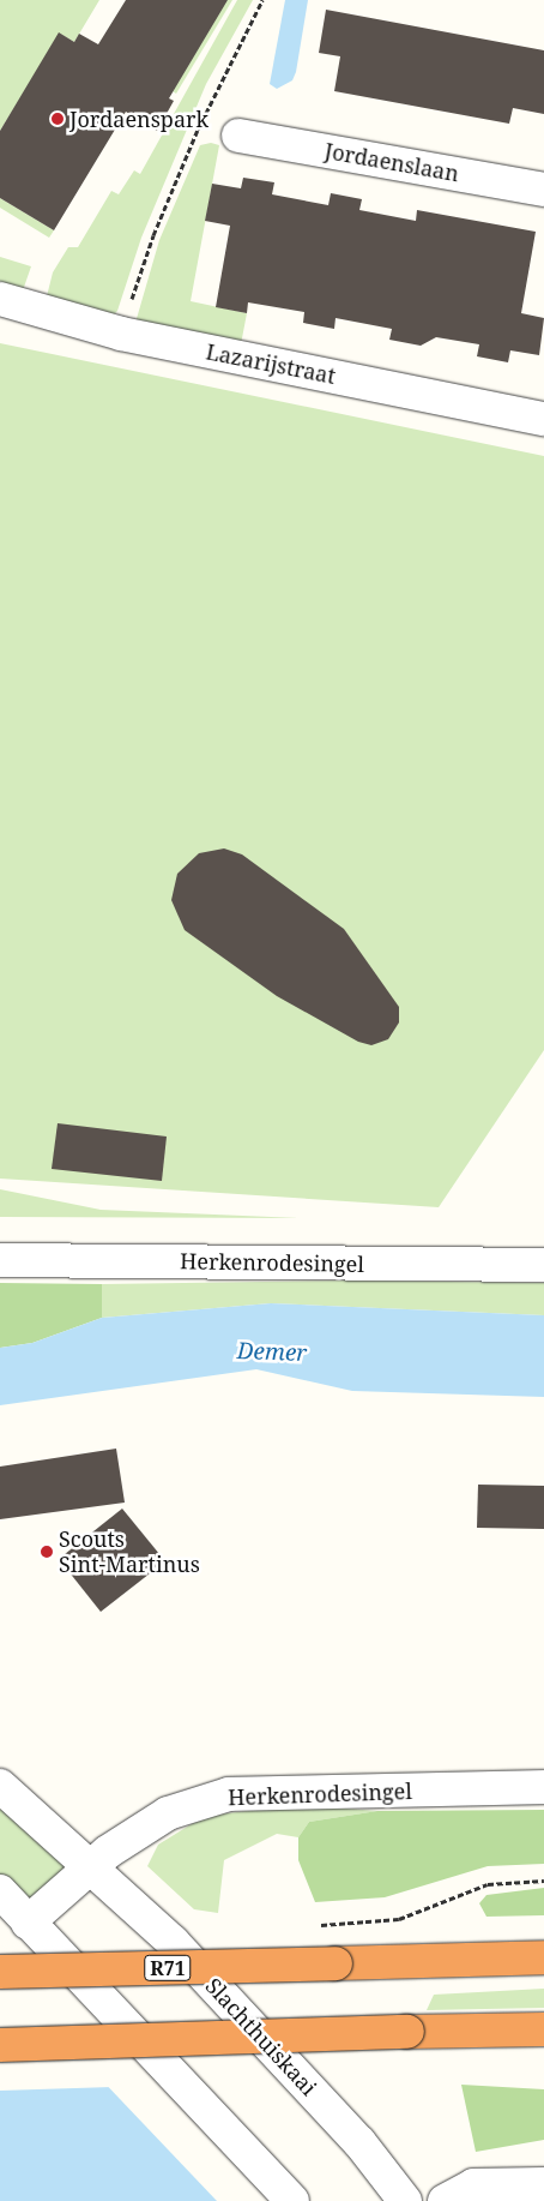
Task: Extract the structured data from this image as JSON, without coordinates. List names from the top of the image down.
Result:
{
  "streets": {
    "highway": ["R71"],
    "street": [
      "Jordaenslaan",
      "Lazarijstraat",
      "Herkenrodesingel",
      "Slachthuiskaai"
    ]
  },
  "crossings": [
    ["Herkenrodesingel", "Slachthuiskaai"]
  ],
  "water": ["Demer"],
  "places": ["Jordaenspark", "Scouts Sint-Martinus"]
}
